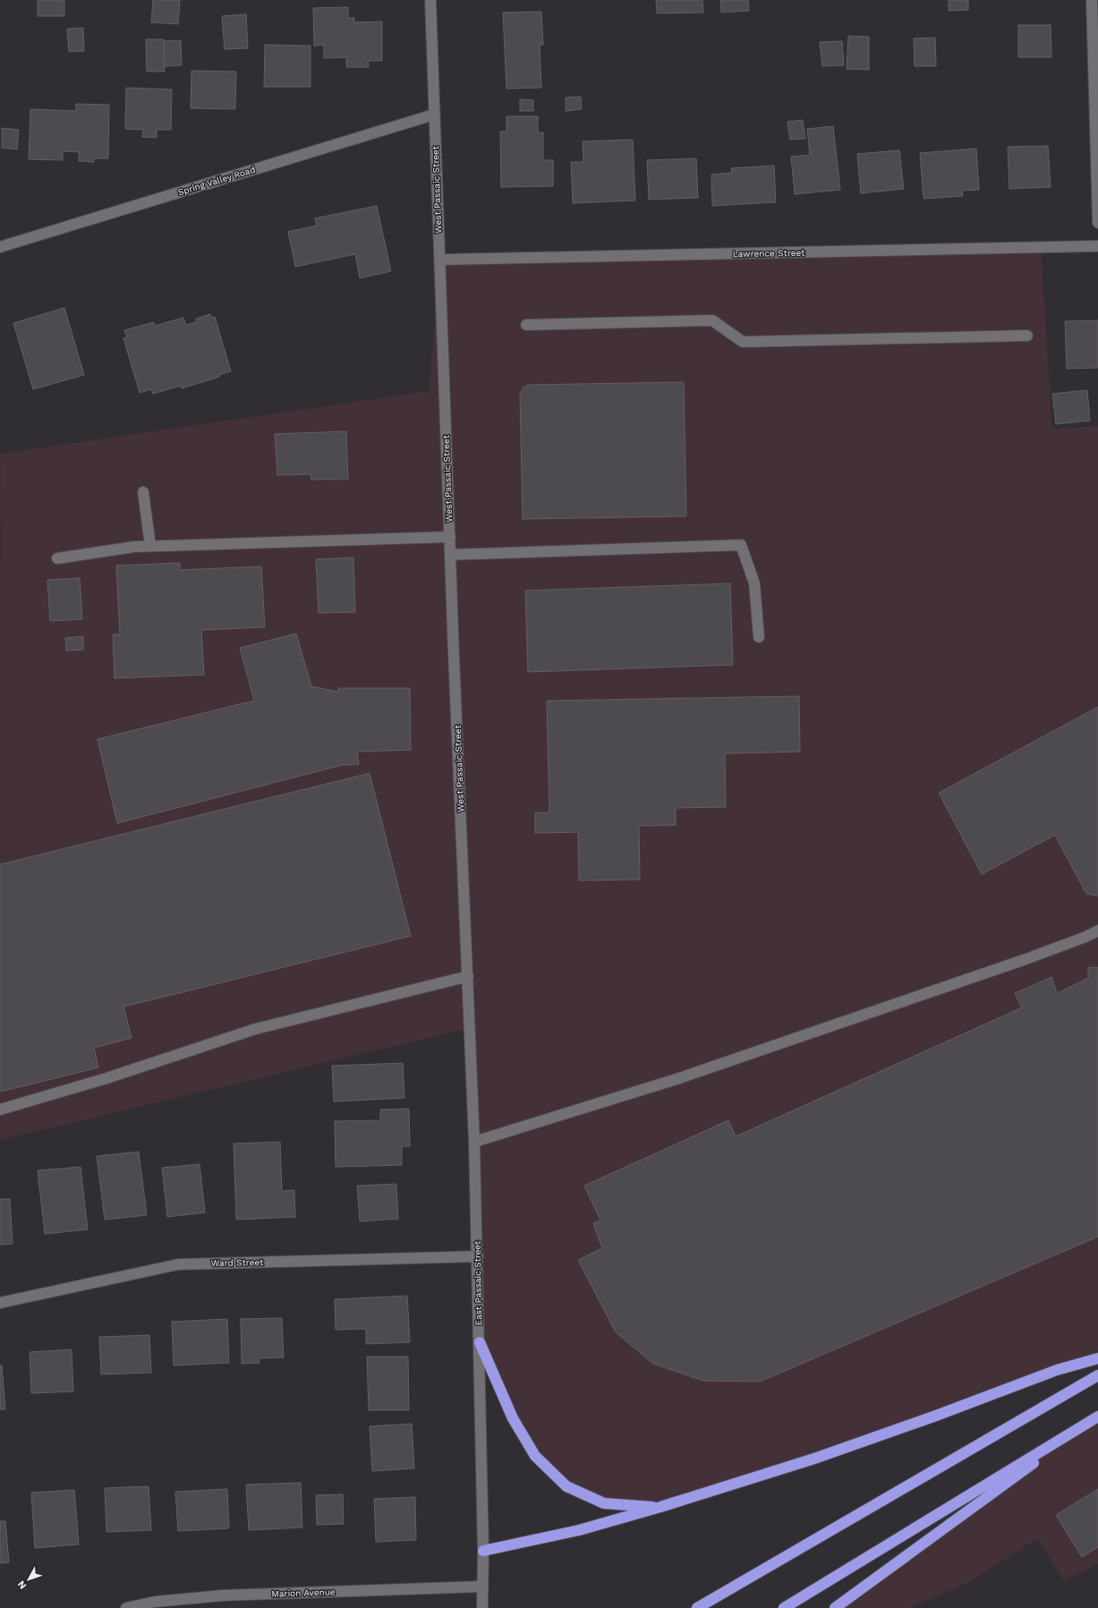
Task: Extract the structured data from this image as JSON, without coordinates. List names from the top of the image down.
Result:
{
  "streets": {
    "street": [
      "Spring Valley Road",
      "West Passaic Street",
      "Lawrence Street",
      "Ward Street",
      "East Passaic Street",
      "Marion Avenue"
    ]
  },
  "crossings": [
    ["Spring Valley Road", "West Passaic Street"],
    ["West Passaic Street", "Lawrence Street"],
    ["West Passaic Street", "East Passaic Street"],
    ["Ward Street", "East Passaic Street"],
    ["East Passaic Street", "Marion Avenue"]
  ],
  "north": "bottom left"
}
